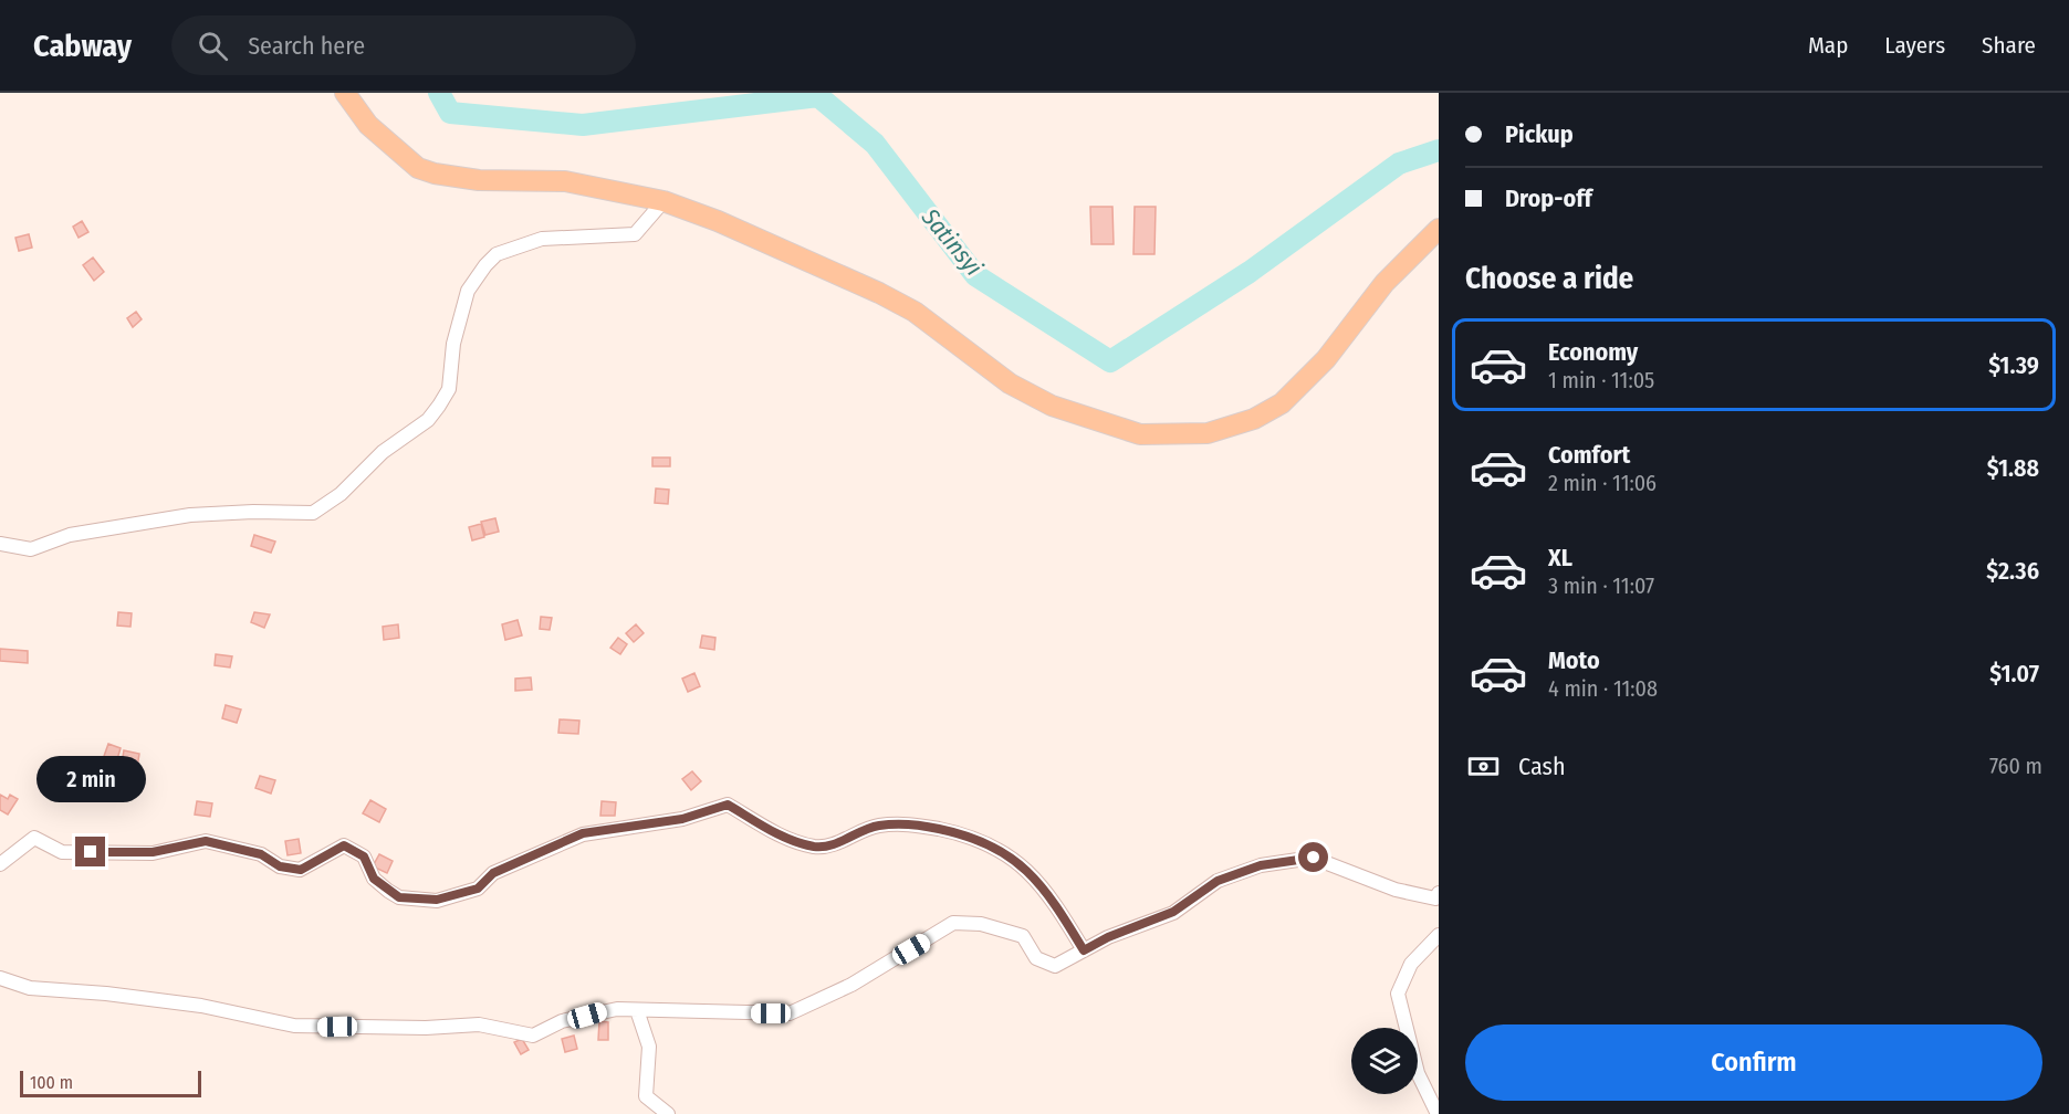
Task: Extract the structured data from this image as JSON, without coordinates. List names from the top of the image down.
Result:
{
  "water": ["Satinsyi"],
  "scale_bar": "100 m",
  "page": {
    "header": "Cabway",
    "search": "Search here",
    "nav": ["Map", "Layers", "Share"],
    "banner": ["Pickup", "Drop-off"],
    "heading": "Choose a ride",
    "list": [
      {
        "name": "Economy",
        "note": "1 min · 11:05",
        "value": "$1.39"
      },
      {
        "name": "Comfort",
        "note": "2 min · 11:06",
        "value": "$1.88"
      },
      {
        "name": "XL",
        "note": "3 min · 11:07",
        "value": "$2.36"
      },
      {
        "name": "Moto",
        "note": "4 min · 11:08",
        "value": "$1.07"
      }
    ],
    "pay": ["Cash", "760 m"],
    "bubble": "2 min",
    "buttons": "Confirm",
    "scale": "100 m"
  }
}
